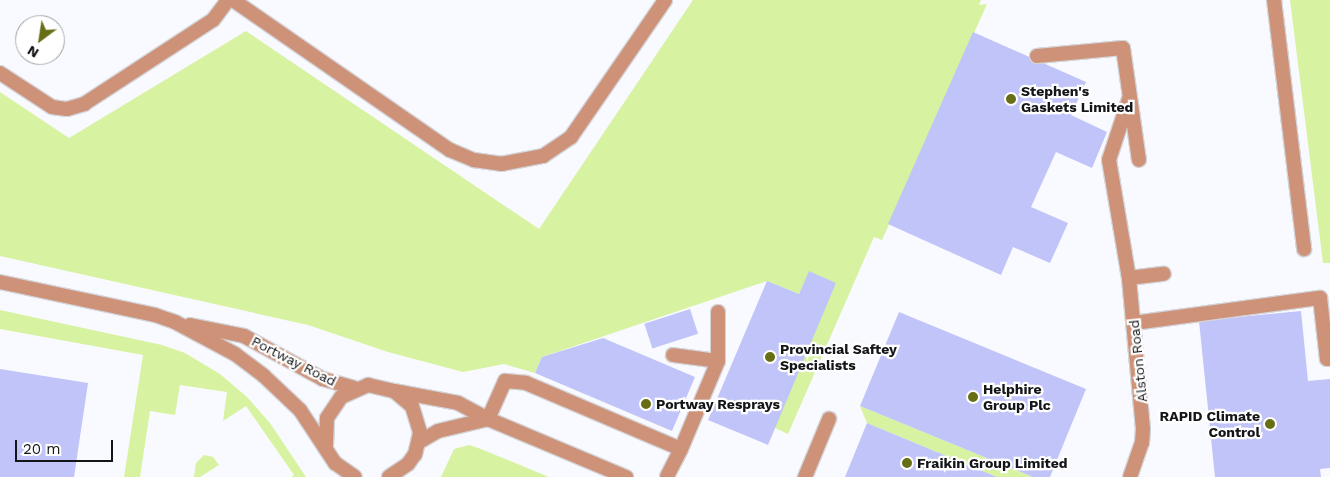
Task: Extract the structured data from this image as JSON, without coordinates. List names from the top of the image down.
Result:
{
  "streets": {
    "street": ["Portway Road", "Alston Road"]
  },
  "places": [
    "Stephen's Gaskets Limited",
    "Provincial Saftey Specialists",
    "Helphire Group Plc",
    "Portway Resprays",
    "RAPID Climate Control",
    "Fraikin Group Limited"
  ],
  "scale_bar": "20 m",
  "north": "bottom left"
}
